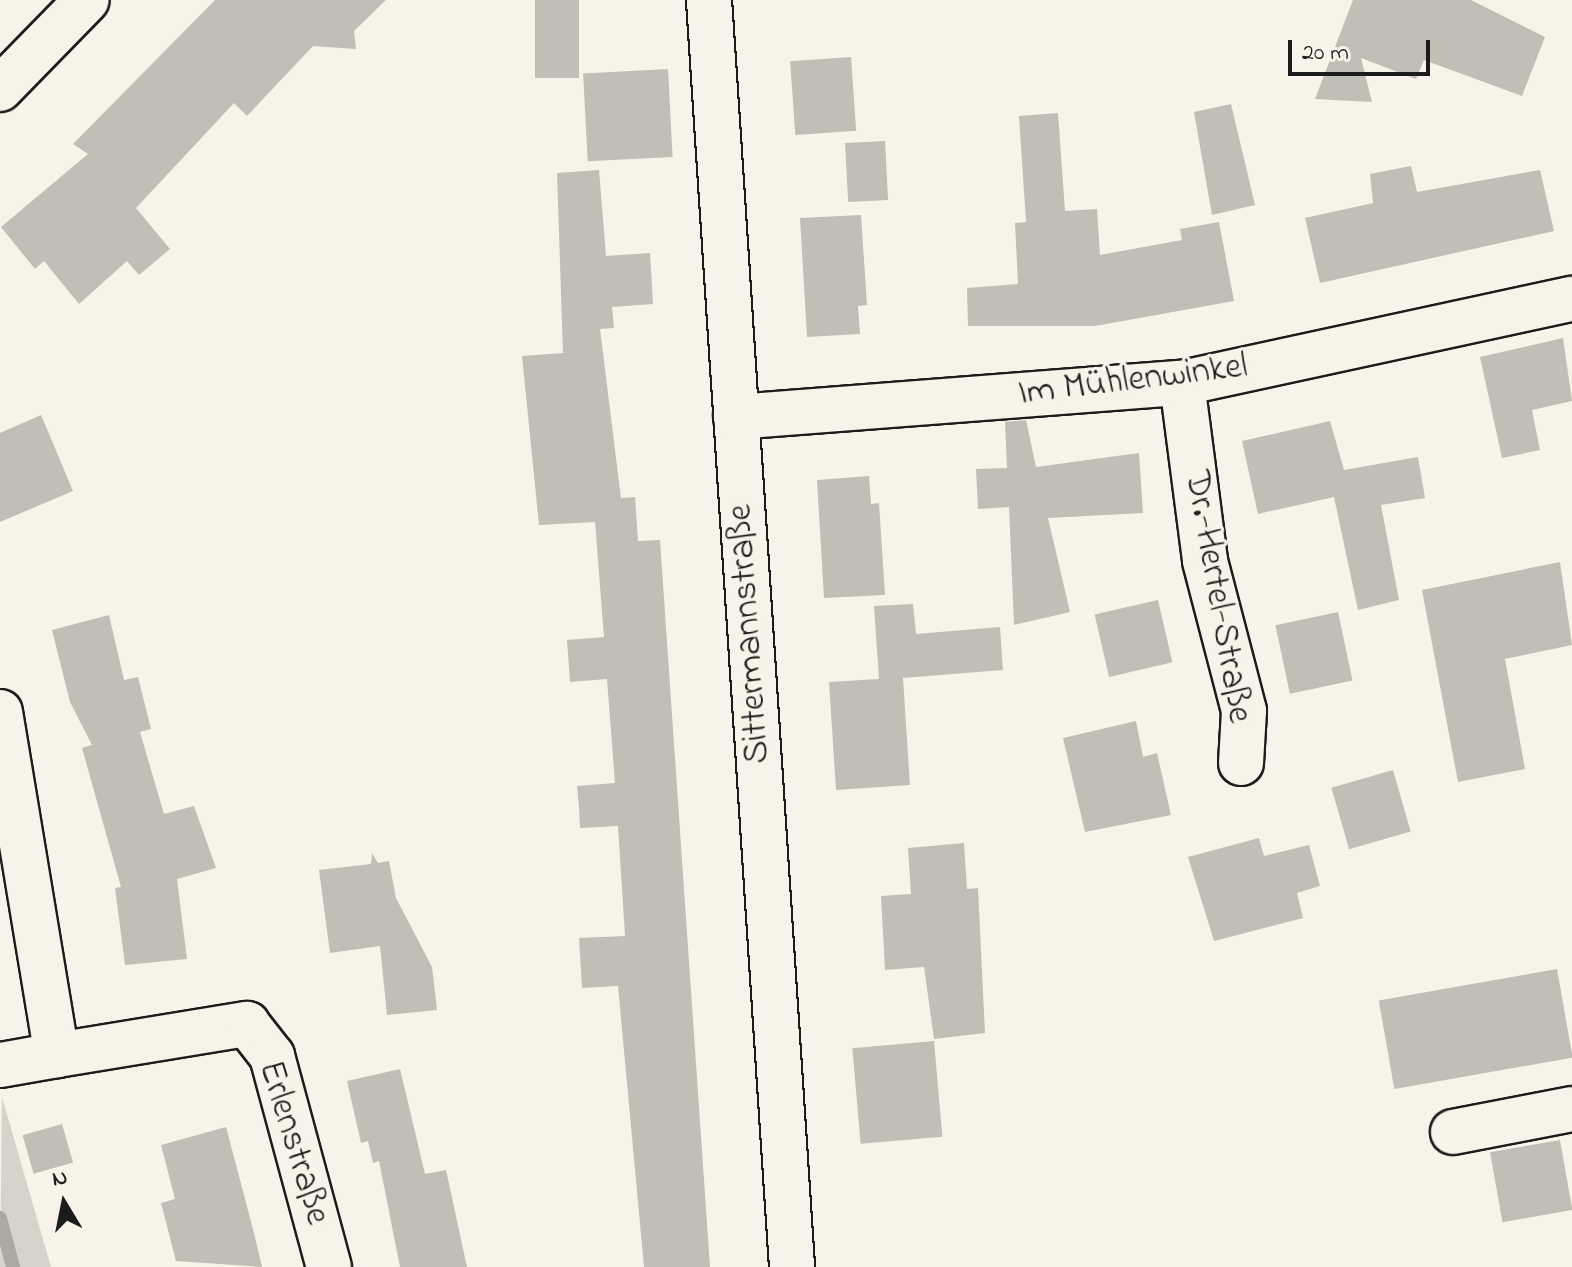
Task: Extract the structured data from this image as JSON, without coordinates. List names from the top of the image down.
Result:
{
  "streets": {
    "street": [
      "Im Mühlenwinkel",
      "Dr.-Hertel-Straße",
      "Sittermannstraße",
      "Erlenstraße"
    ]
  },
  "crossings": [
    ["Im Mühlenwinkel", "Dr.-Hertel-Straße"],
    ["Im Mühlenwinkel", "Sittermannstraße"]
  ],
  "scale_bar": "20 m",
  "north": "top"
}
